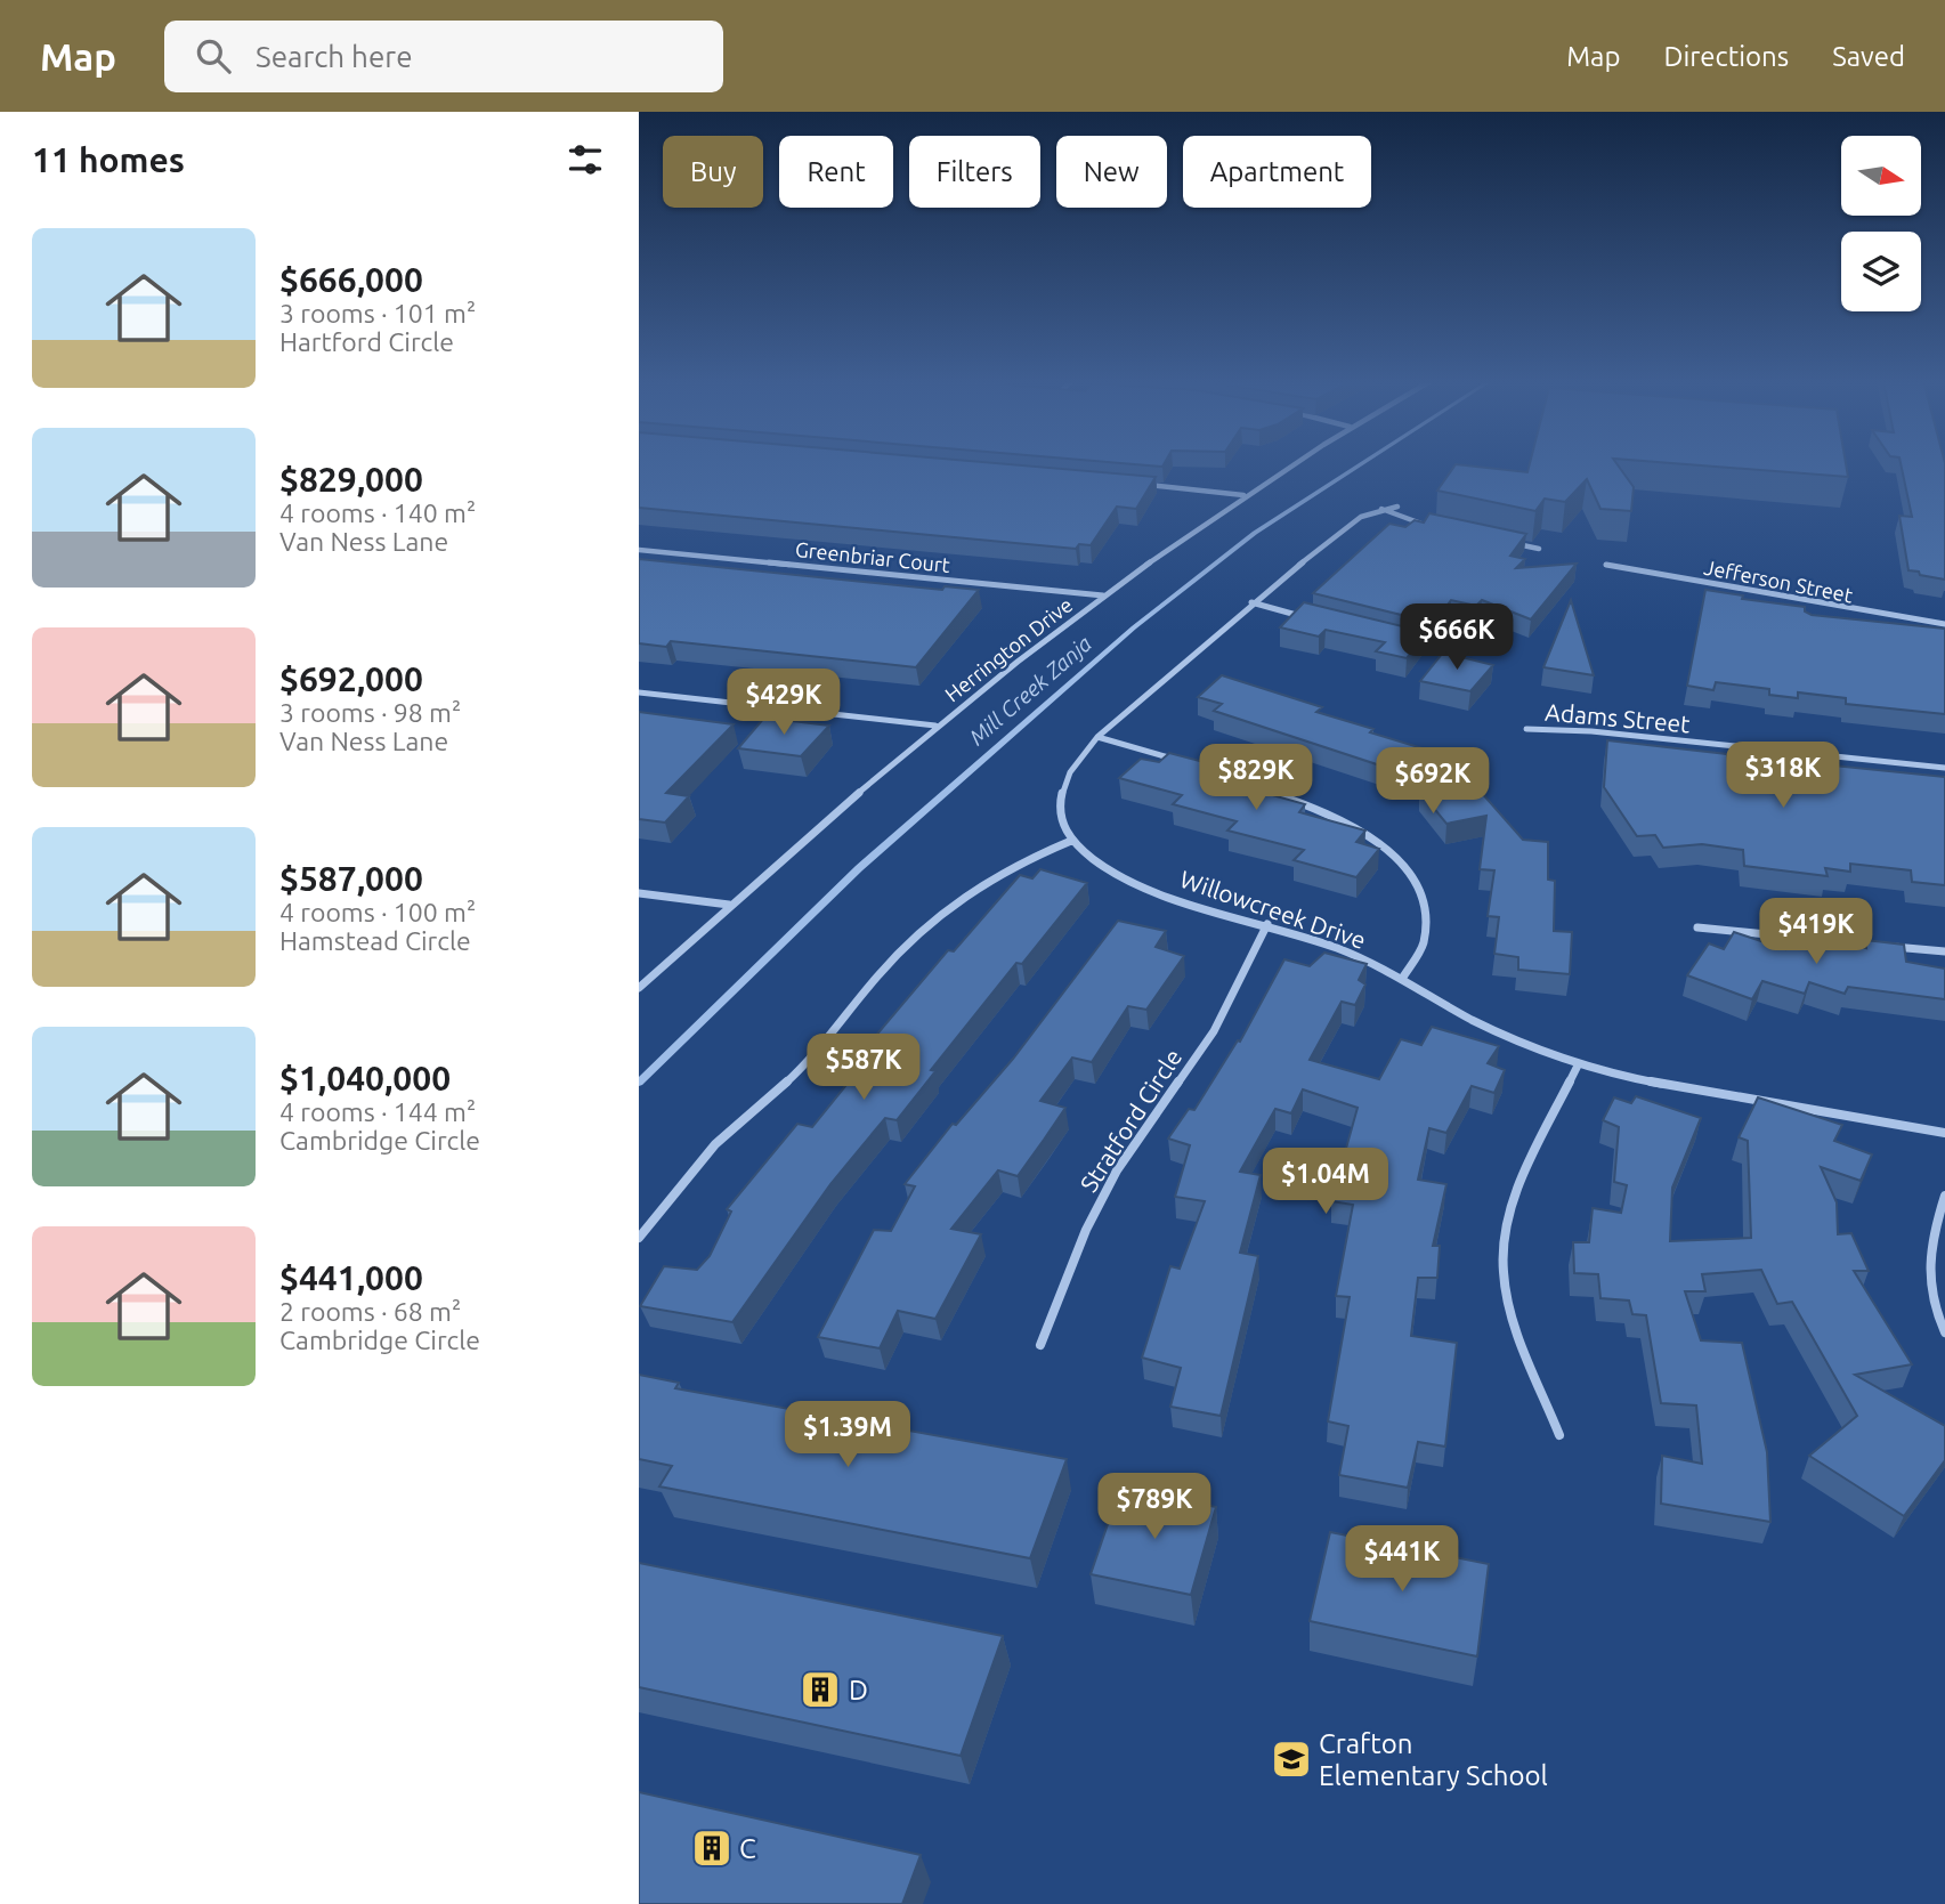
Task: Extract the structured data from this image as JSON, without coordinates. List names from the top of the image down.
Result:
{
  "streets": {
    "street": [
      "Greenbriar Court",
      "Jefferson Street",
      "Herrington Drive",
      "Adams Street",
      "Willowcreek Drive",
      "Stratford Circle"
    ]
  },
  "crossings": [
    ["Greenbriar Court", "Herrington Drive"],
    ["Willowcreek Drive", "Stratford Circle"]
  ],
  "water": ["Mill Creek Zanja"],
  "places": {
    "building": ["D", "C"],
    "school or university": ["Crafton Elementary School"]
  },
  "north": "right",
  "page": {
    "header": "Map",
    "search": "Search here",
    "nav": ["Map", "Directions", "Saved"],
    "heading": "11 homes",
    "chip": [
      "Buy",
      "Rent",
      "Filters",
      "New",
      "Apartment"
    ],
    "list": [
      {
        "name": "$666,000",
        "note": "3 rooms · 101 m² · Hartford Circle"
      },
      {
        "name": "$829,000",
        "note": "4 rooms · 140 m² · Van Ness Lane"
      },
      {
        "name": "$692,000",
        "note": "3 rooms · 98 m² · Van Ness Lane"
      },
      {
        "name": "$587,000",
        "note": "4 rooms · 100 m² · Hamstead Circle"
      },
      {
        "name": "$1,040,000",
        "note": "4 rooms · 144 m² · Cambridge Circle"
      },
      {
        "name": "$441,000",
        "note": "2 rooms · 68 m² · Cambridge Circle"
      }
    ],
    "price": [
      "$666K",
      "$429K",
      "$318K",
      "$829K",
      "$692K",
      "$419K",
      "$587K",
      "$1.04M",
      "$1.39M",
      "$789K",
      "$441K"
    ]
  }
}
